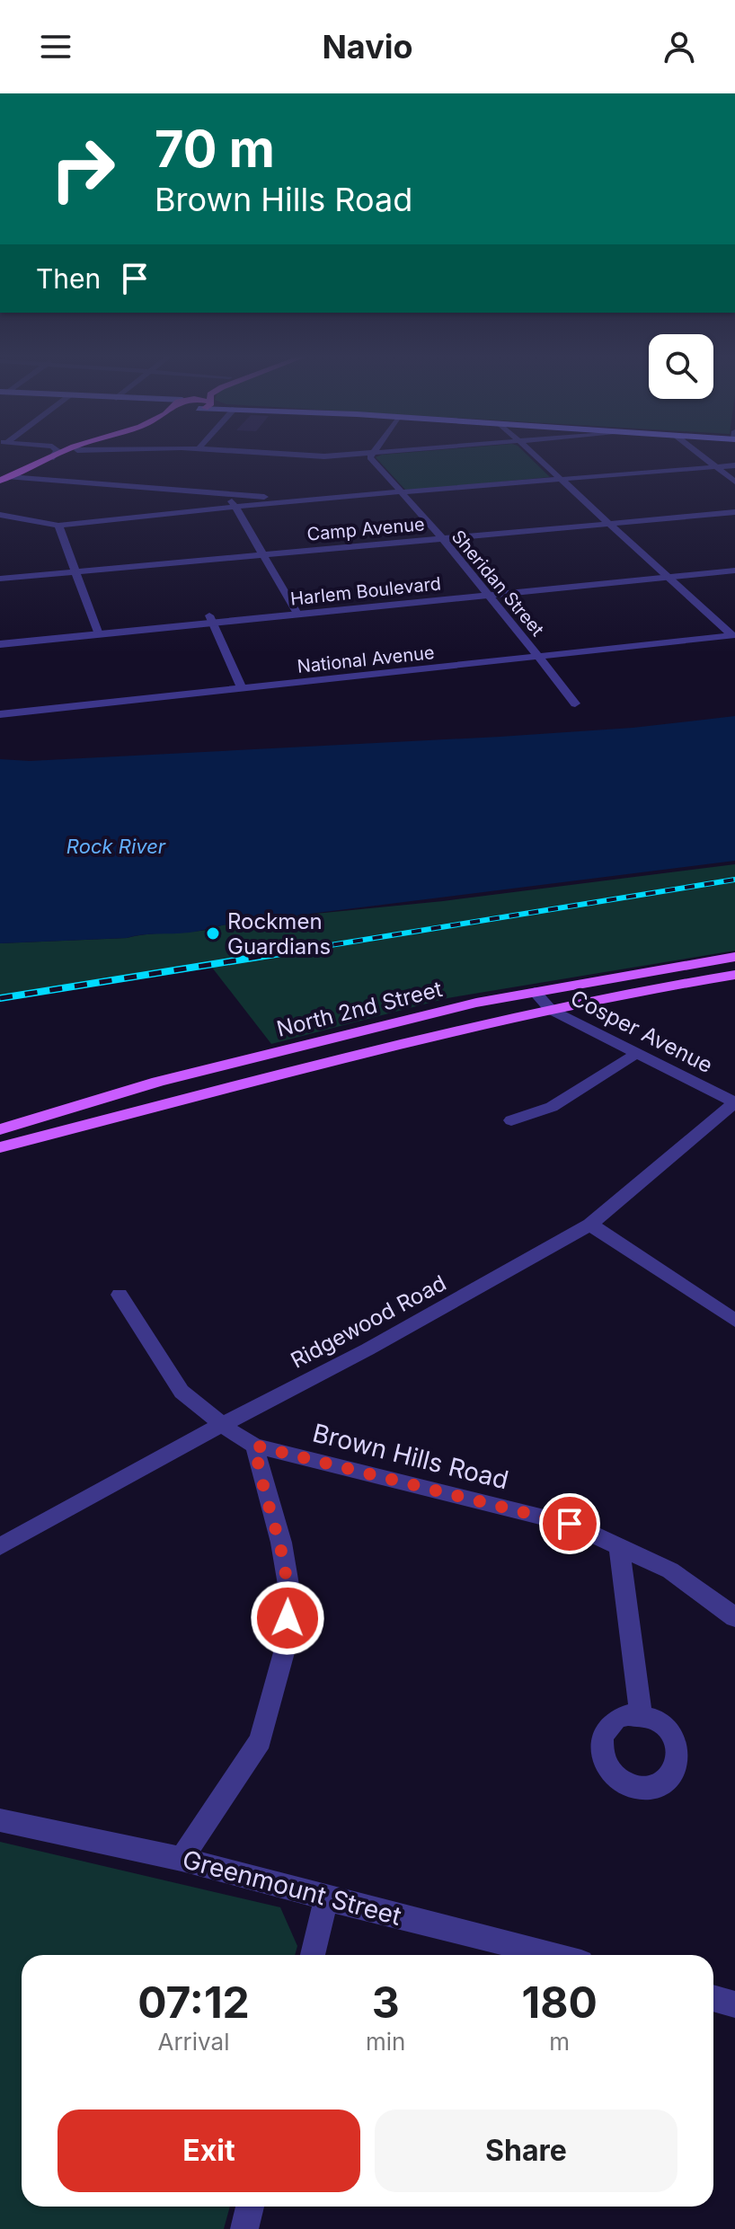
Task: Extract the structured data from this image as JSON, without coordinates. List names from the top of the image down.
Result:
{
  "streets": {
    "main road": ["North 2nd Street"],
    "street": [
      "Camp Avenue",
      "Sheridan Street",
      "Harlem Boulevard",
      "National Avenue",
      "Cosper Avenue",
      "Ridgewood Road",
      "Brown Hills Road",
      "Greenmount Street"
    ]
  },
  "crossings": [
    ["Camp Avenue", "Sheridan Street"],
    ["Sheridan Street", "Harlem Boulevard"],
    ["Sheridan Street", "National Avenue"],
    ["North 2nd Street", "Cosper Avenue"],
    ["Cosper Avenue", "Ridgewood Road"],
    ["Ridgewood Road", "Brown Hills Road"]
  ],
  "water": ["Rock River"],
  "places": ["Rockmen Guardians"],
  "page": {
    "header": "Navio",
    "turn": ["70 m", "Brown Hills Road"],
    "then": "Then",
    "eta": [
      "07:12",
      "Arrival",
      "3",
      "min",
      "180",
      "m"
    ],
    "buttons": ["Exit", "Share"]
  }
}
